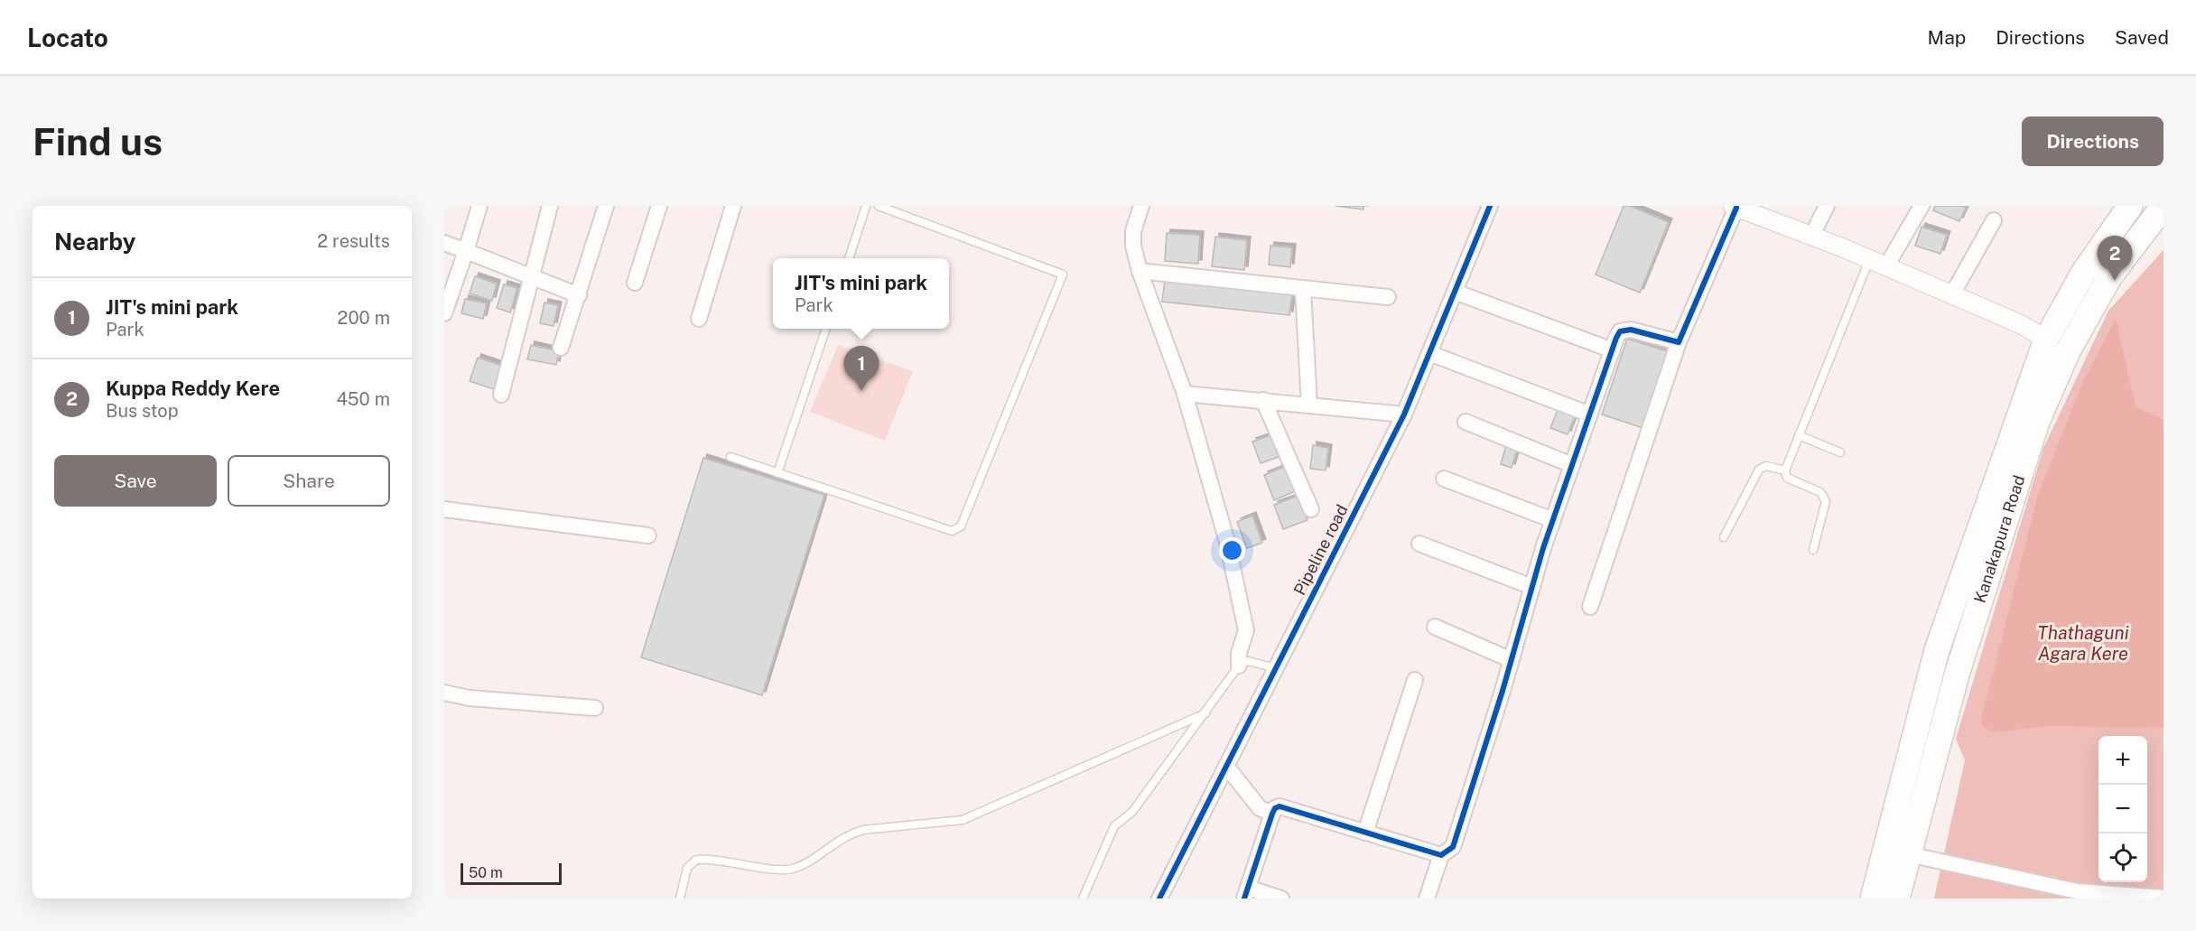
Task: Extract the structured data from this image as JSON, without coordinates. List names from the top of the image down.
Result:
{
  "streets": {
    "highway": ["Kanakapura Road"],
    "street": ["Pipeline road"]
  },
  "water": ["Thathaguni Agara Kere"],
  "scale_bar": "50 m",
  "page": {
    "header": "Locato",
    "nav": ["Map", "Directions", "Saved"],
    "buttons": [
      "Directions",
      ["Save", "Share"]
    ],
    "title": "Find us",
    "heading": ["Nearby", "2 results"],
    "pins": ["2", "1"],
    "popup": ["JIT's mini park", "Park"],
    "list": [
      {
        "mark": "1",
        "name": "JIT's mini park",
        "note": "Park",
        "value": "200 m"
      },
      {
        "mark": "2",
        "name": "Kuppa Reddy Kere",
        "note": "Bus stop",
        "value": "450 m"
      }
    ],
    "map_buttons": ["+", "−"],
    "scale": "50 m"
  }
}
